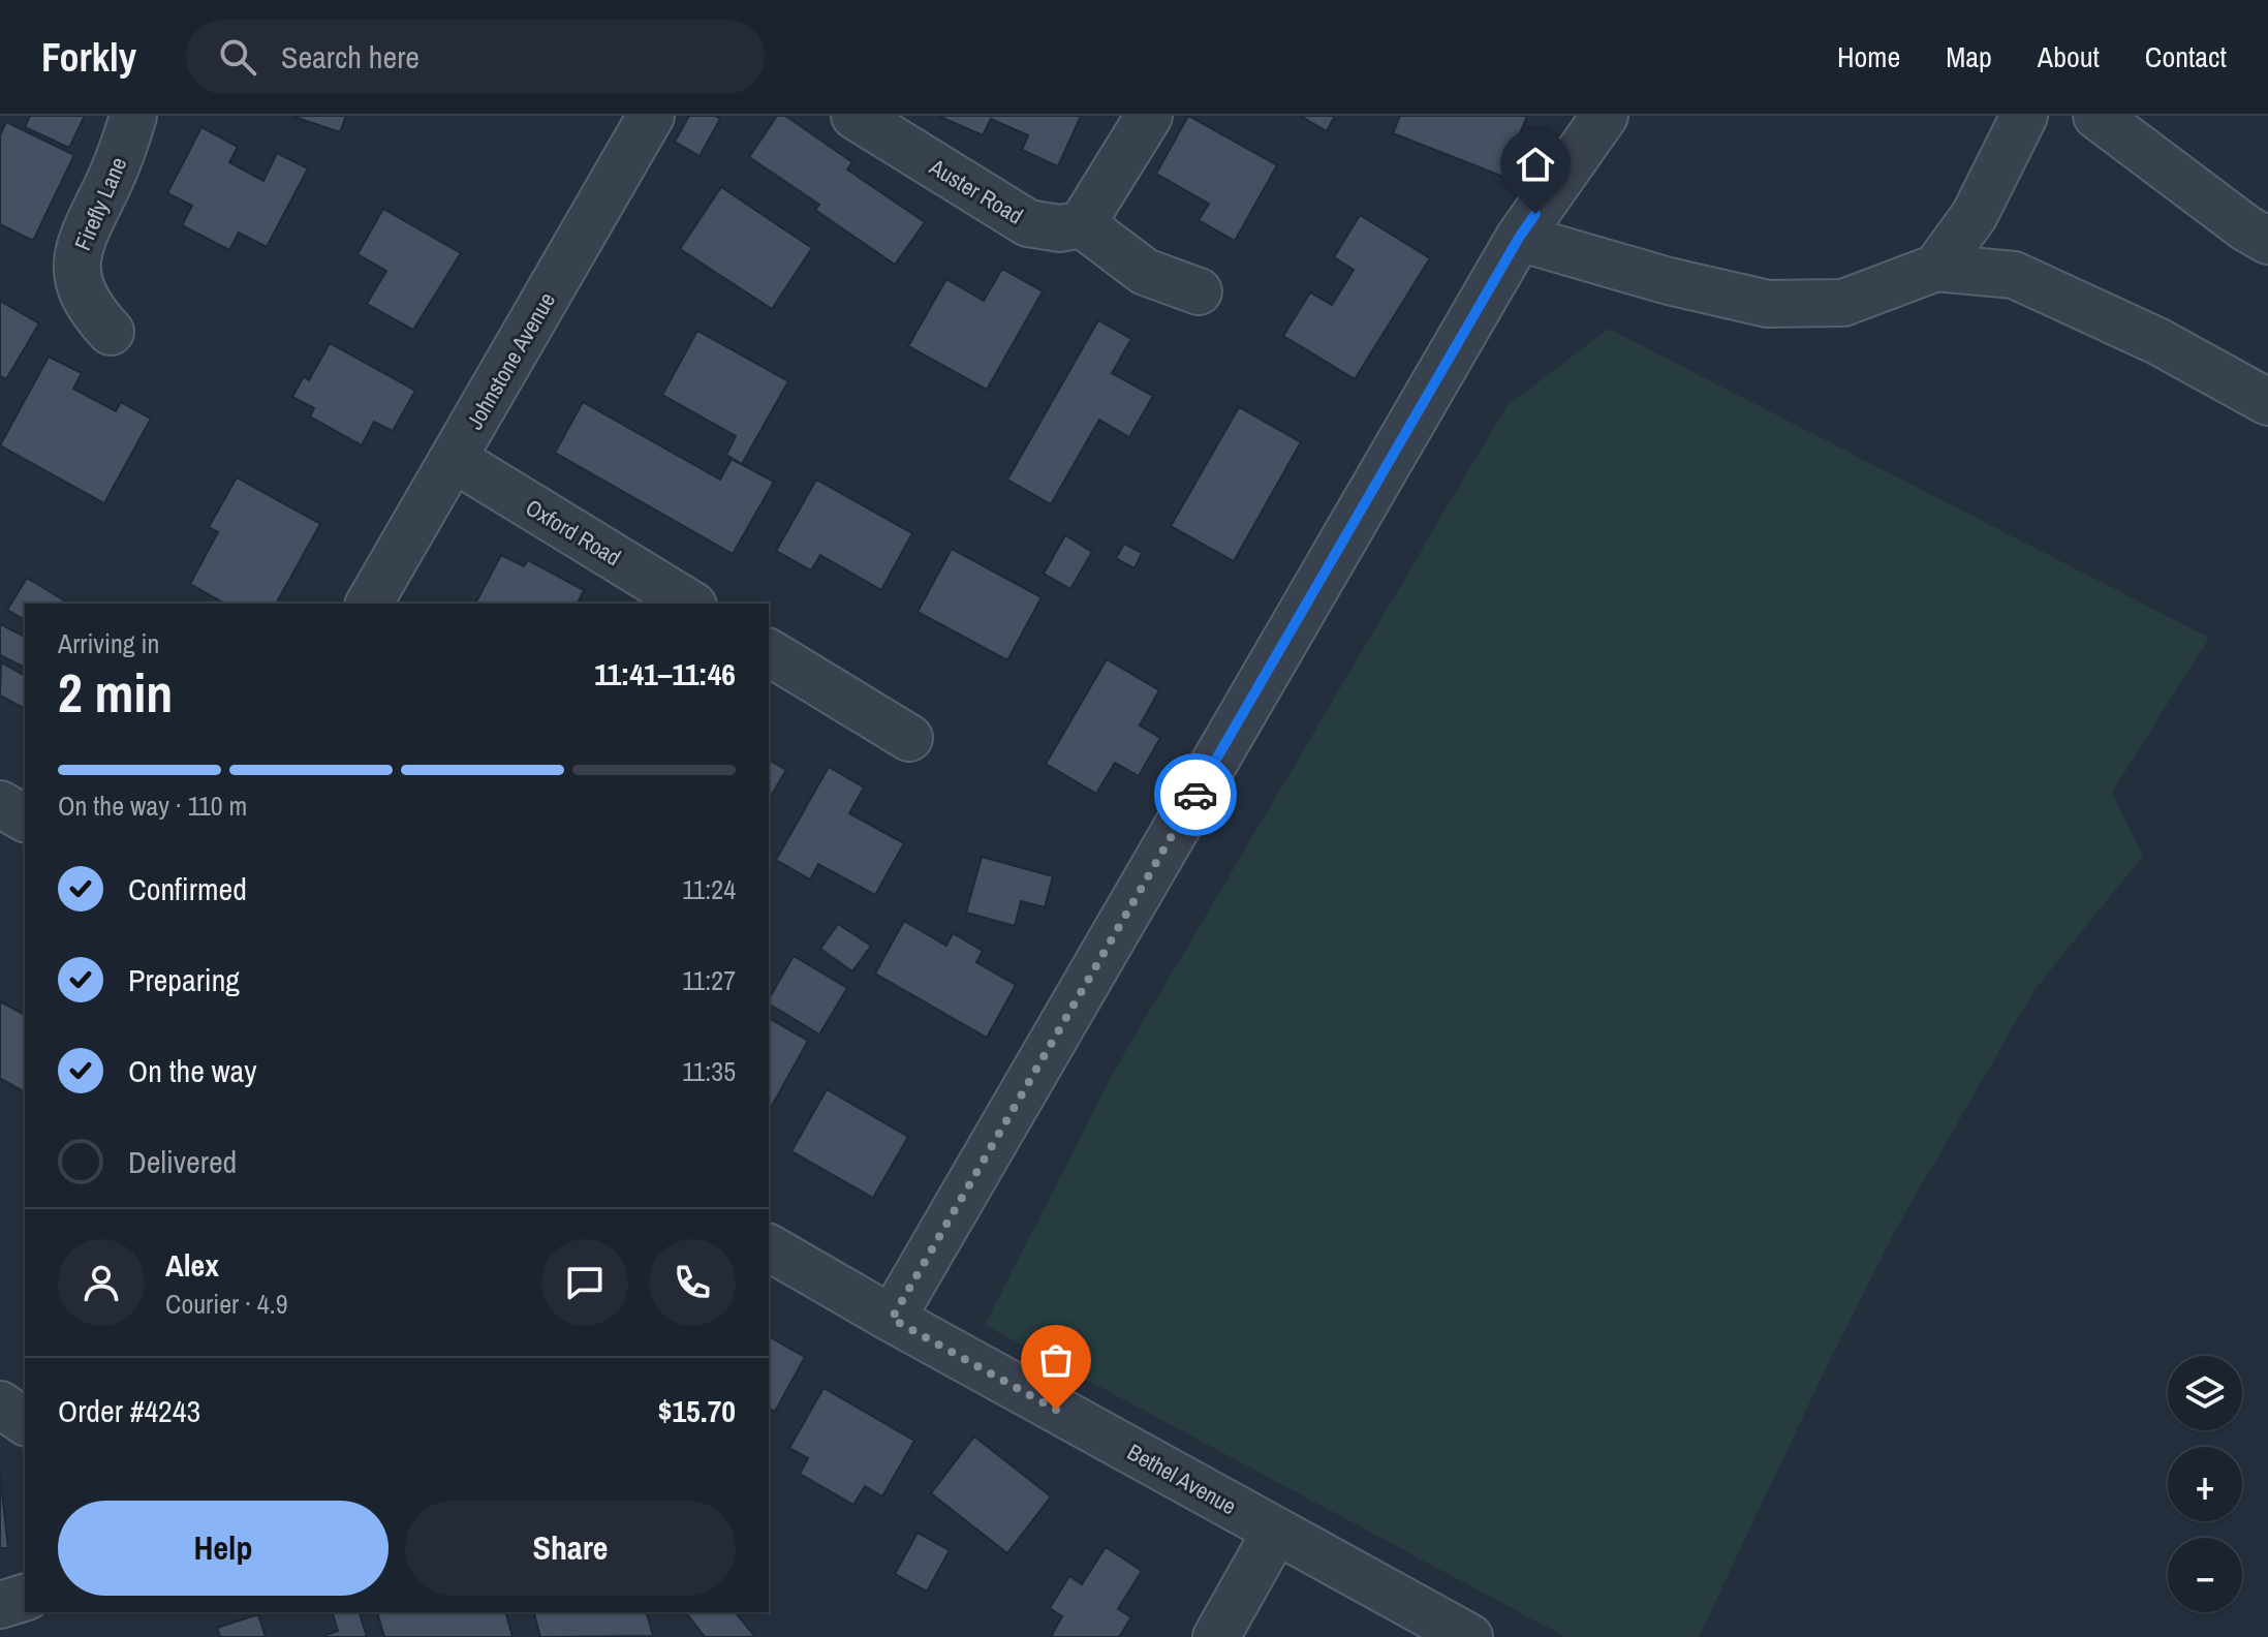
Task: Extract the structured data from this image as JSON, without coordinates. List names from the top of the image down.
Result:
{
  "streets": {
    "street": [
      "Auster Road",
      "Firefly Lane",
      "Johnstone Avenue",
      "Oxford Road",
      "Bethel Avenue"
    ]
  },
  "crossings": [
    ["Johnstone Avenue", "Oxford Road"]
  ],
  "page": {
    "header": "Forkly",
    "search": "Search here",
    "nav": [
      "Home",
      "Map",
      "About",
      "Contact"
    ],
    "heading": ["2 min", "Arriving in", "11:41–11:46"],
    "panel": [
      "Alex",
      "Courier · 4.9",
      "Order #4243",
      "$15.70"
    ],
    "bar": "On the way · 110 m",
    "list": [
      ["Confirmed", "11:24"],
      ["Preparing", "11:27"],
      ["On the way", "11:35"],
      "Delivered"
    ],
    "map_buttons": ["+", "−"],
    "buttons": ["Help", "Share"]
  }
}
